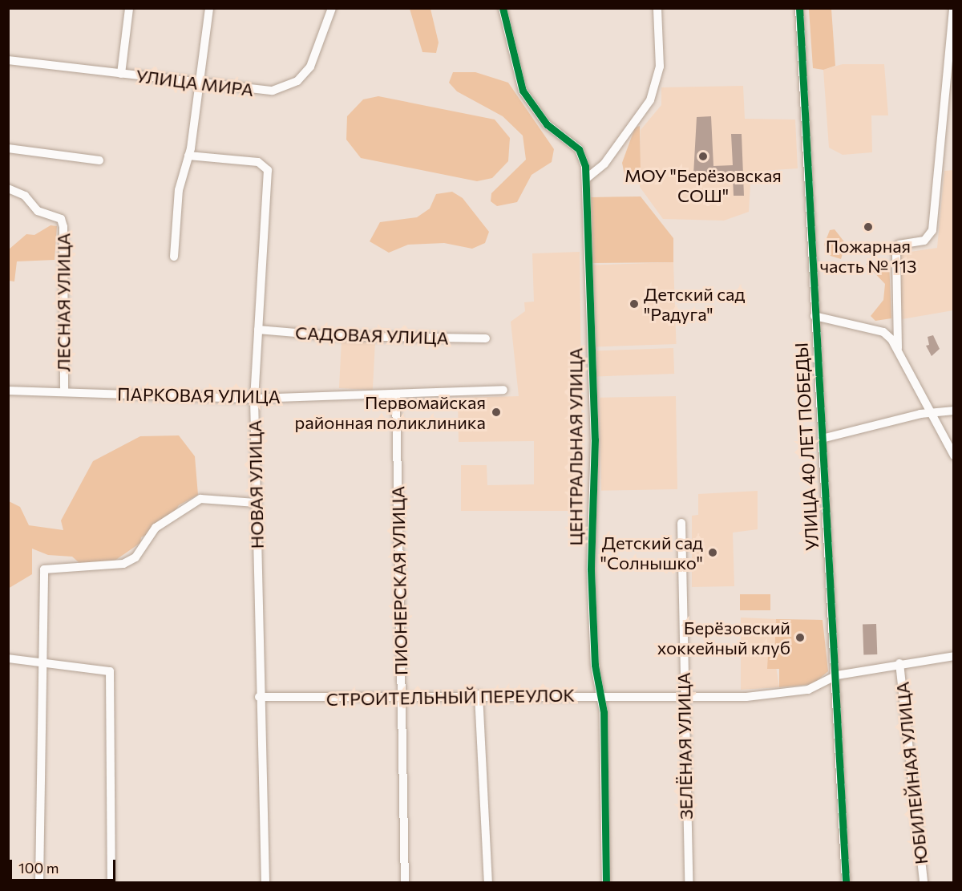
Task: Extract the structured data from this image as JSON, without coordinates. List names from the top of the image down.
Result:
{
  "streets": {
    "street": [
      "УЛИЦА МИРА",
      "ЛЕСНАЯ УЛИЦА",
      "САДОВАЯ УЛИЦА",
      "ПАРКОВАЯ УЛИЦА",
      "ЦЕНТРАЛЬНАЯ УЛИЦА",
      "УЛИЦА 40 ЛЕТ ПОБЕДЫ",
      "НОВАЯ УЛИЦА",
      "ПИОНЕРСКАЯ УЛИЦА",
      "СТРОИТЕЛЬНЫЙ ПЕРЕУЛОК",
      "ЗЕЛЁНАЯ УЛИЦА",
      "ЮБИЛЕЙНАЯ УЛИЦА"
    ]
  },
  "crossings": [
    ["ЛЕСНАЯ УЛИЦА", "ПАРКОВАЯ УЛИЦА"],
    ["САДОВАЯ УЛИЦА", "НОВАЯ УЛИЦА"],
    ["ПАРКОВАЯ УЛИЦА", "НОВАЯ УЛИЦА"],
    ["ПАРКОВАЯ УЛИЦА", "ПИОНЕРСКАЯ УЛИЦА"],
    ["ЦЕНТРАЛЬНАЯ УЛИЦА", "СТРОИТЕЛЬНЫЙ ПЕРЕУЛОК"],
    ["УЛИЦА 40 ЛЕТ ПОБЕДЫ", "СТРОИТЕЛЬНЫЙ ПЕРЕУЛОК"],
    ["НОВАЯ УЛИЦА", "СТРОИТЕЛЬНЫЙ ПЕРЕУЛОК"],
    ["ПИОНЕРСКАЯ УЛИЦА", "СТРОИТЕЛЬНЫЙ ПЕРЕУЛОК"],
    ["СТРОИТЕЛЬНЫЙ ПЕРЕУЛОК", "ЗЕЛЁНАЯ УЛИЦА"],
    ["СТРОИТЕЛЬНЫЙ ПЕРЕУЛОК", "ЮБИЛЕЙНАЯ УЛИЦА"]
  ],
  "places": [
    "МОУ \"Берёзовская СОШ\"",
    "Пожарная часть № 113",
    "Детский сад \"Радуга\"",
    "Первомайская районная поликлиника",
    "Детский сад \"Солнышко\"",
    "Берёзовский хоккейный клуб"
  ],
  "scale_bar": "100 m"
}
